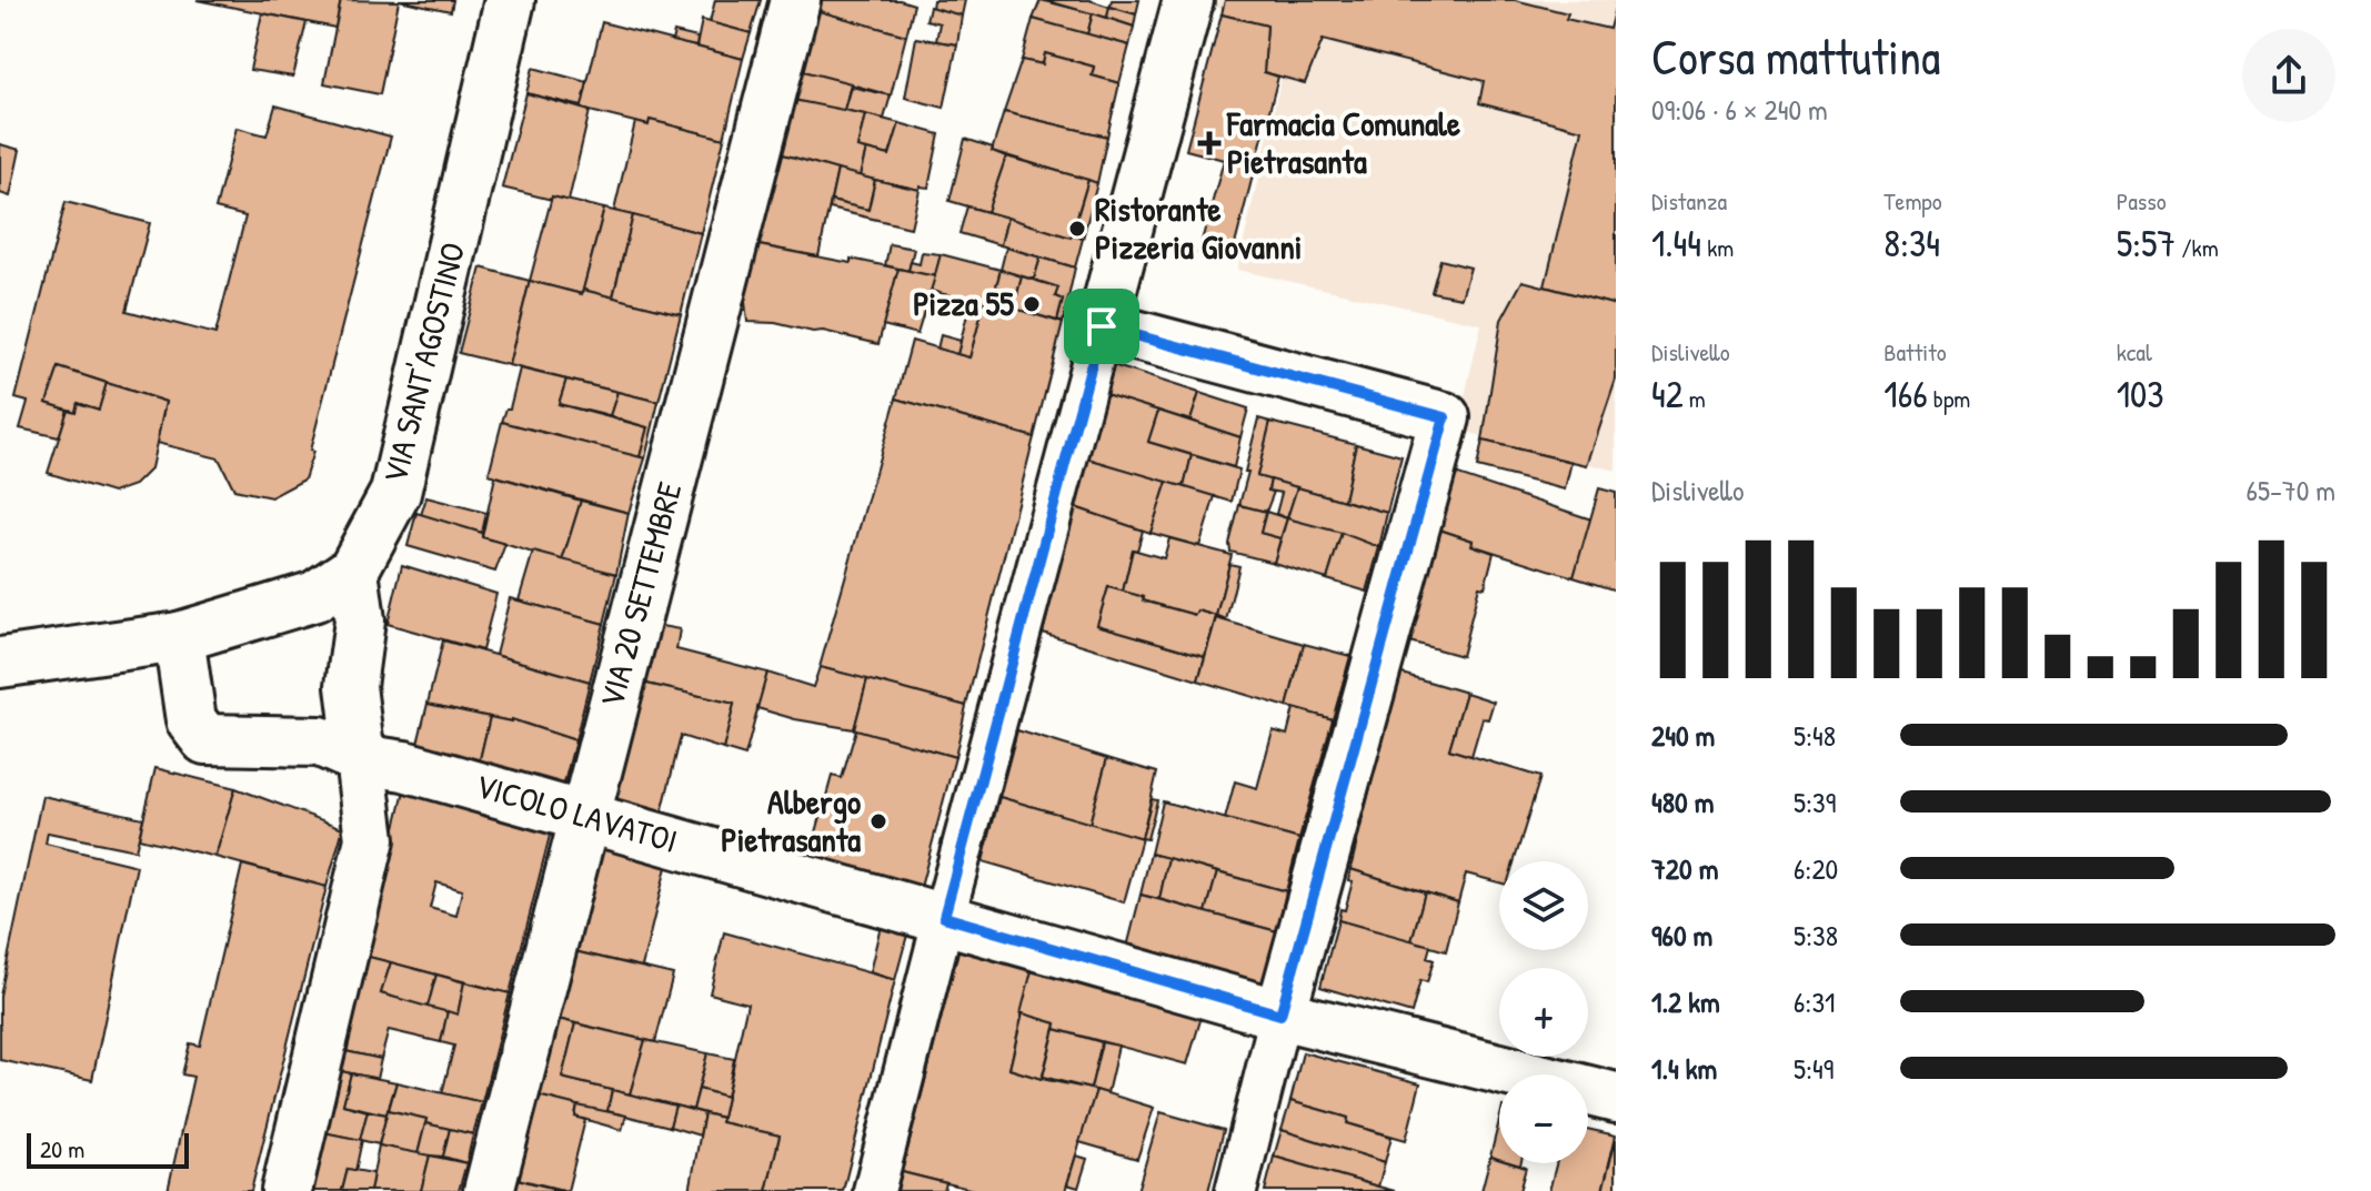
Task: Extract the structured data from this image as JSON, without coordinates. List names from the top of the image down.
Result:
{
  "streets": {
    "street": ["VIA SANT'AGOSTINO", "VIA 20 SETTEMBRE", "VICOLO LAVATOI"]
  },
  "crossings": [
    ["VIA 20 SETTEMBRE", "VICOLO LAVATOI"]
  ],
  "places": {
    "health": ["Farmacia Comunale Pietrasanta"],
    "other": ["Ristorante Pizzeria Giovanni", "Pizza 55", "Albergo Pietrasanta"]
  },
  "scale_bar": "20 m",
  "page": {
    "heading": ["Corsa mattutina", "09:06 · 6 × 240 m"],
    "stats": [
      ["Distanza", "1.44 km"],
      ["Tempo", "8:34"],
      ["Passo", "5:57 /km"],
      ["Dislivello", "42 m"],
      ["Battito", "166 bpm"],
      ["kcal", "103"]
    ],
    "chart": ["Dislivello", "65–70 m"],
    "list": [
      {
        "name": "240 m",
        "note": "5:48"
      },
      {
        "name": "480 m",
        "note": "5:39"
      },
      {
        "name": "720 m",
        "note": "6:20"
      },
      {
        "name": "960 m",
        "note": "5:38"
      },
      {
        "name": "1.2 km",
        "note": "6:31"
      },
      {
        "name": "1.4 km",
        "note": "5:49"
      }
    ],
    "map_buttons": ["+", "−"],
    "scale": "20 m"
  }
}
